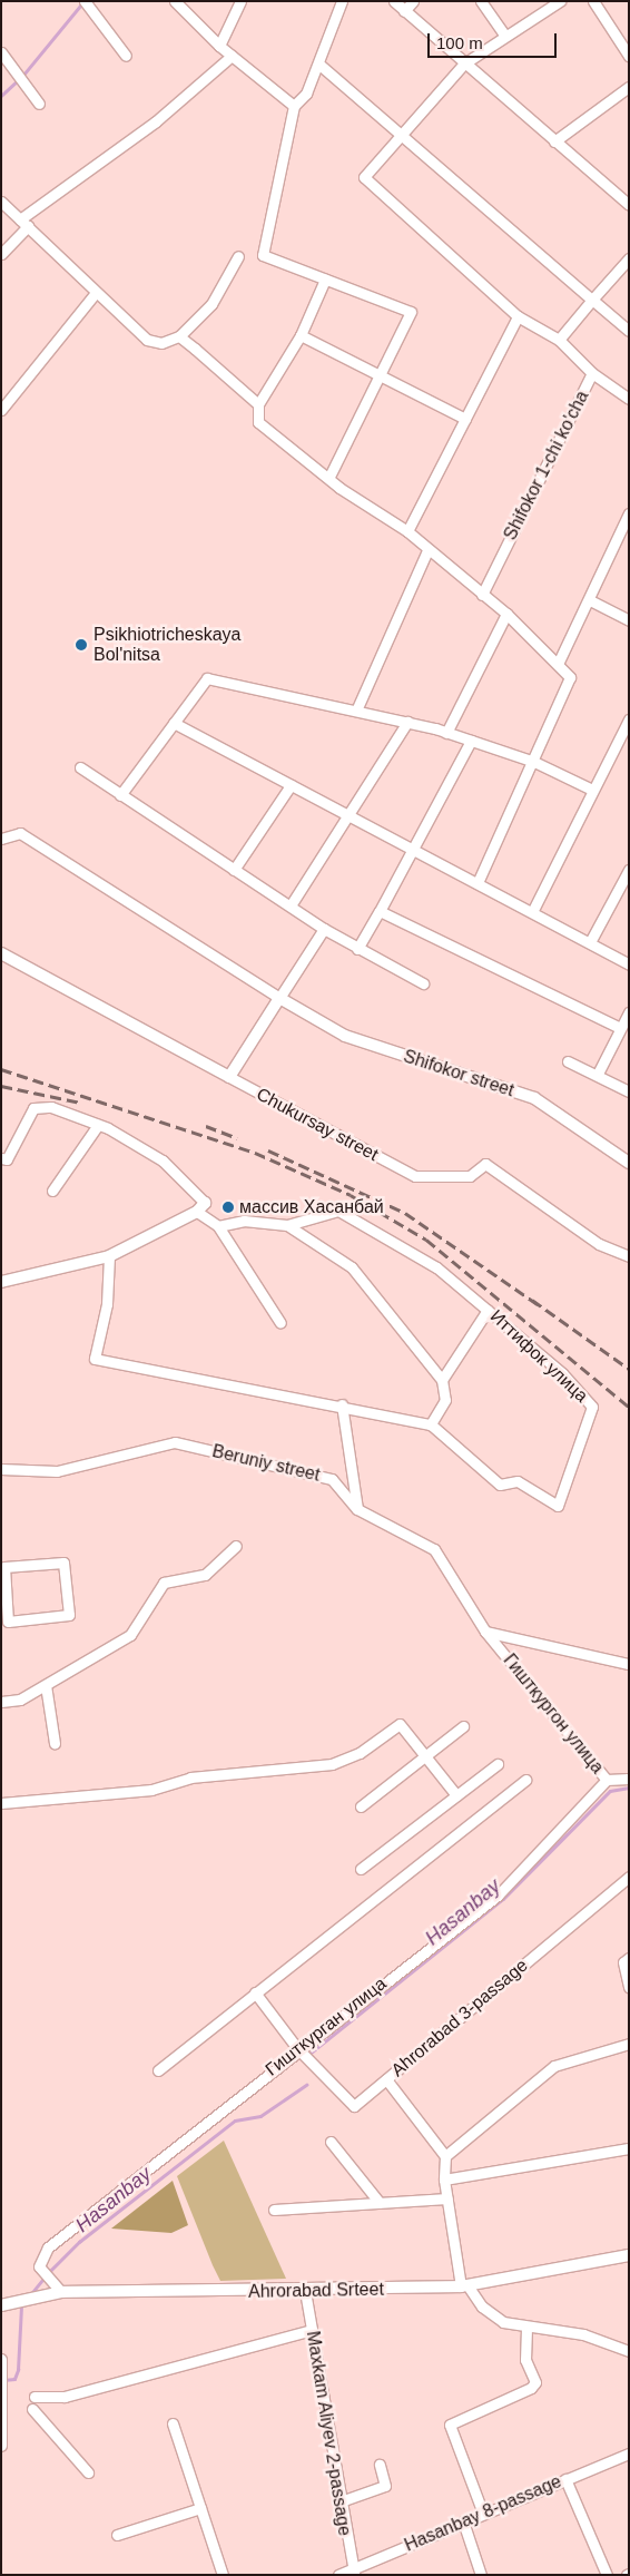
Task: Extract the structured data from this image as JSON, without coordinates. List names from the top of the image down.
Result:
{
  "streets": {
    "street": [
      "Shifokor 1-chi ko'cha",
      "Shifokor street",
      "Chukursay street",
      "Иттифок улица",
      "Beruniy street",
      "Гишткургон улица",
      "Ahrorabad 3-passage",
      "Гишткурган улица",
      "Ahrorabad Srteet",
      "Maxkam Aliyev 2-passage",
      "Hasanbay 8-passage"
    ]
  },
  "crossings": [
    ["Beruniy street", "Гишткургон улица"],
    ["Гишткургон улица", "Гишткурган улица"],
    ["Ahrorabad 3-passage", "Гишткурган улица"],
    ["Гишткурган улица", "Ahrorabad Srteet"],
    ["Ahrorabad Srteet", "Maxkam Aliyev 2-passage"],
    ["Maxkam Aliyev 2-passage", "Hasanbay 8-passage"]
  ],
  "water": ["Hasanbay"],
  "places": ["Psikhiotricheskaya Bol'nitsa", "массив Хасанбай"],
  "scale_bar": "100 m"
}
